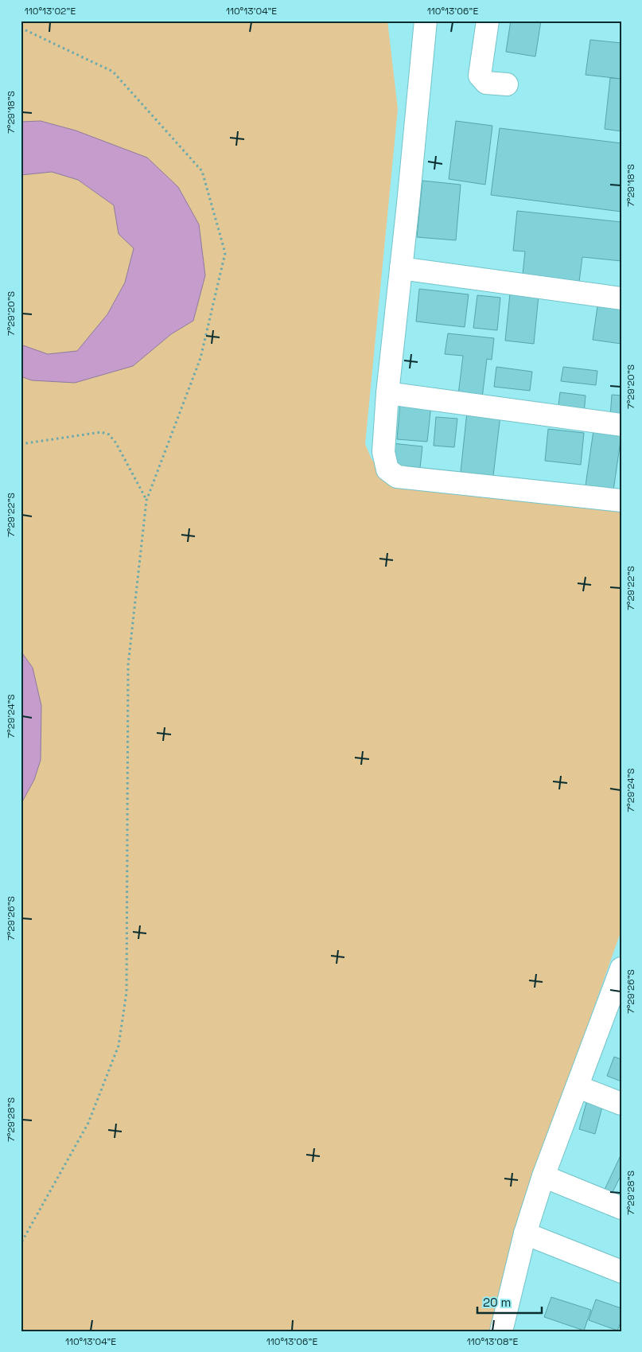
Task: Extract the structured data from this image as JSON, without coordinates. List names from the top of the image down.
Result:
{
  "scale_bar": "20 m",
  "coordinates": [
    "110°13'02\"E",
    "110°13'04\"E",
    "110°13'06\"E",
    "7°29'18\"S",
    "7°29'20\"S",
    "7°29'22\"S",
    "7°29'24\"S",
    "7°29'26\"S",
    "7°29'28\"S",
    "110°13'08\"E"
  ]
}
